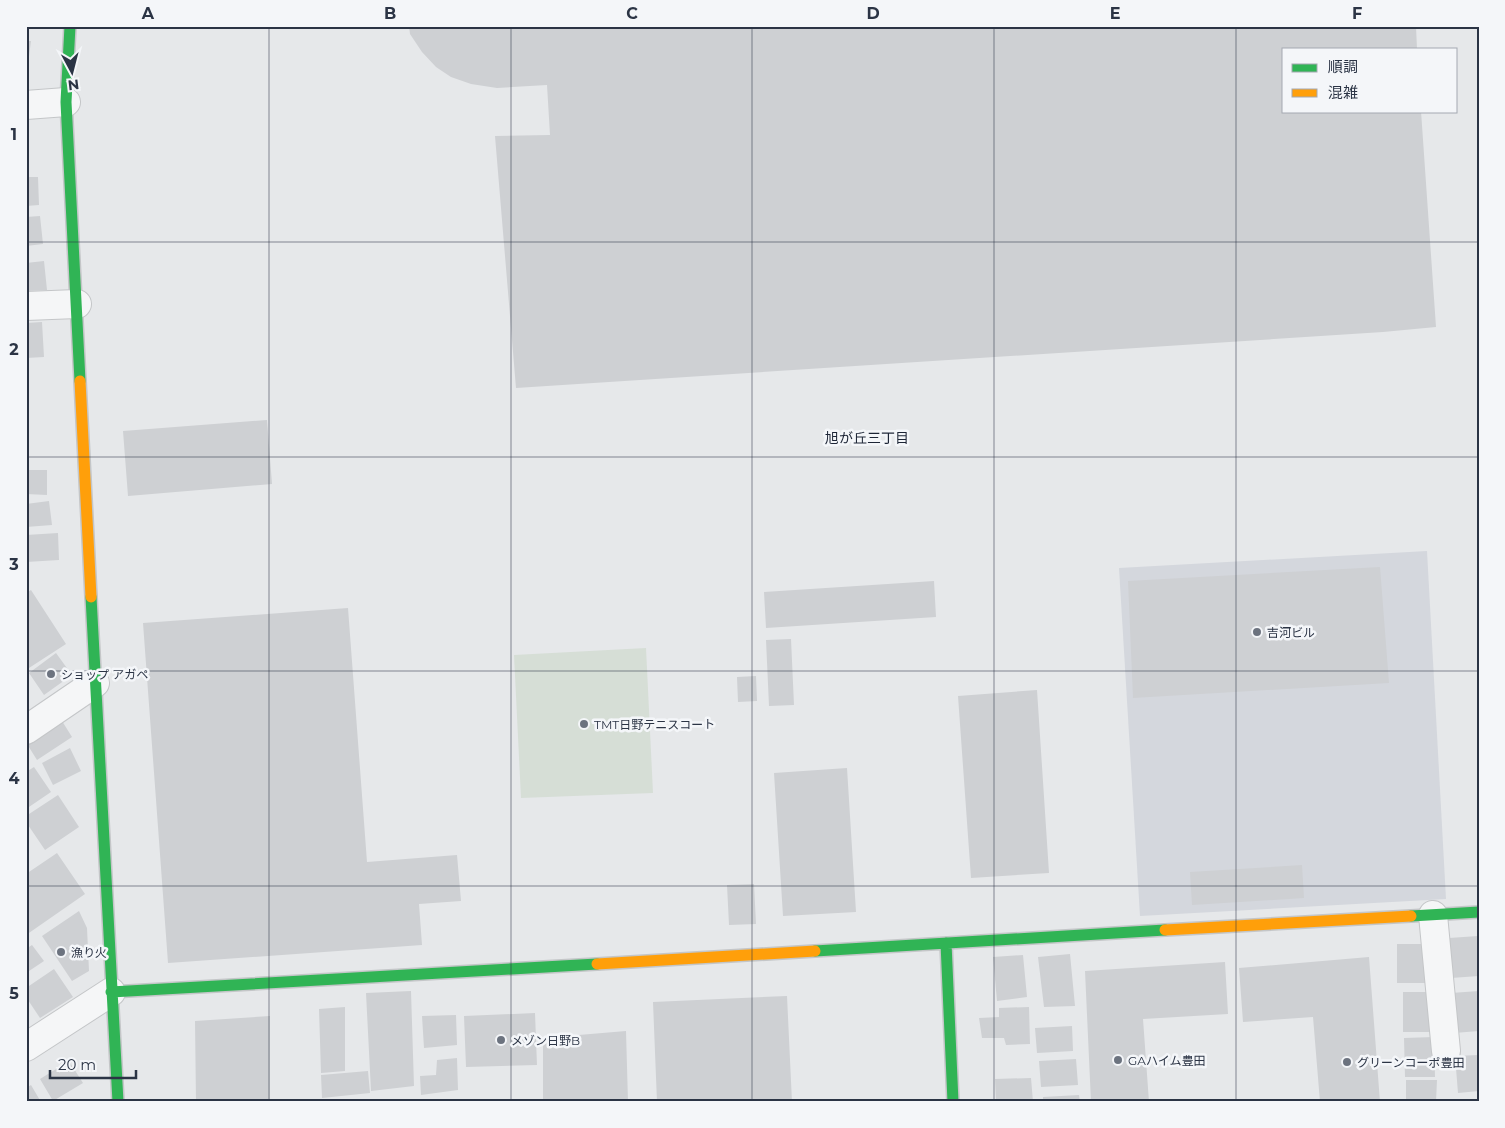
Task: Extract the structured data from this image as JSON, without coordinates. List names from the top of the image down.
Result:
{
  "districts": ["旭が丘三丁目"],
  "places": [
    "吉河ビル",
    "ショップ アガペ",
    "TMT日野テニスコート",
    "漁り火",
    "メゾン日野B",
    "GAハイム豊田",
    "グリーンコーポ豊田"
  ],
  "legend": ["順調", "混雑"],
  "scale_bar": "20 m",
  "north": "bottom",
  "grid": {
    "columns": [
      "A",
      "B",
      "C",
      "D",
      "E",
      "F"
    ],
    "rows": [
      "1",
      "2",
      "3",
      "4",
      "5"
    ]
  }
}
